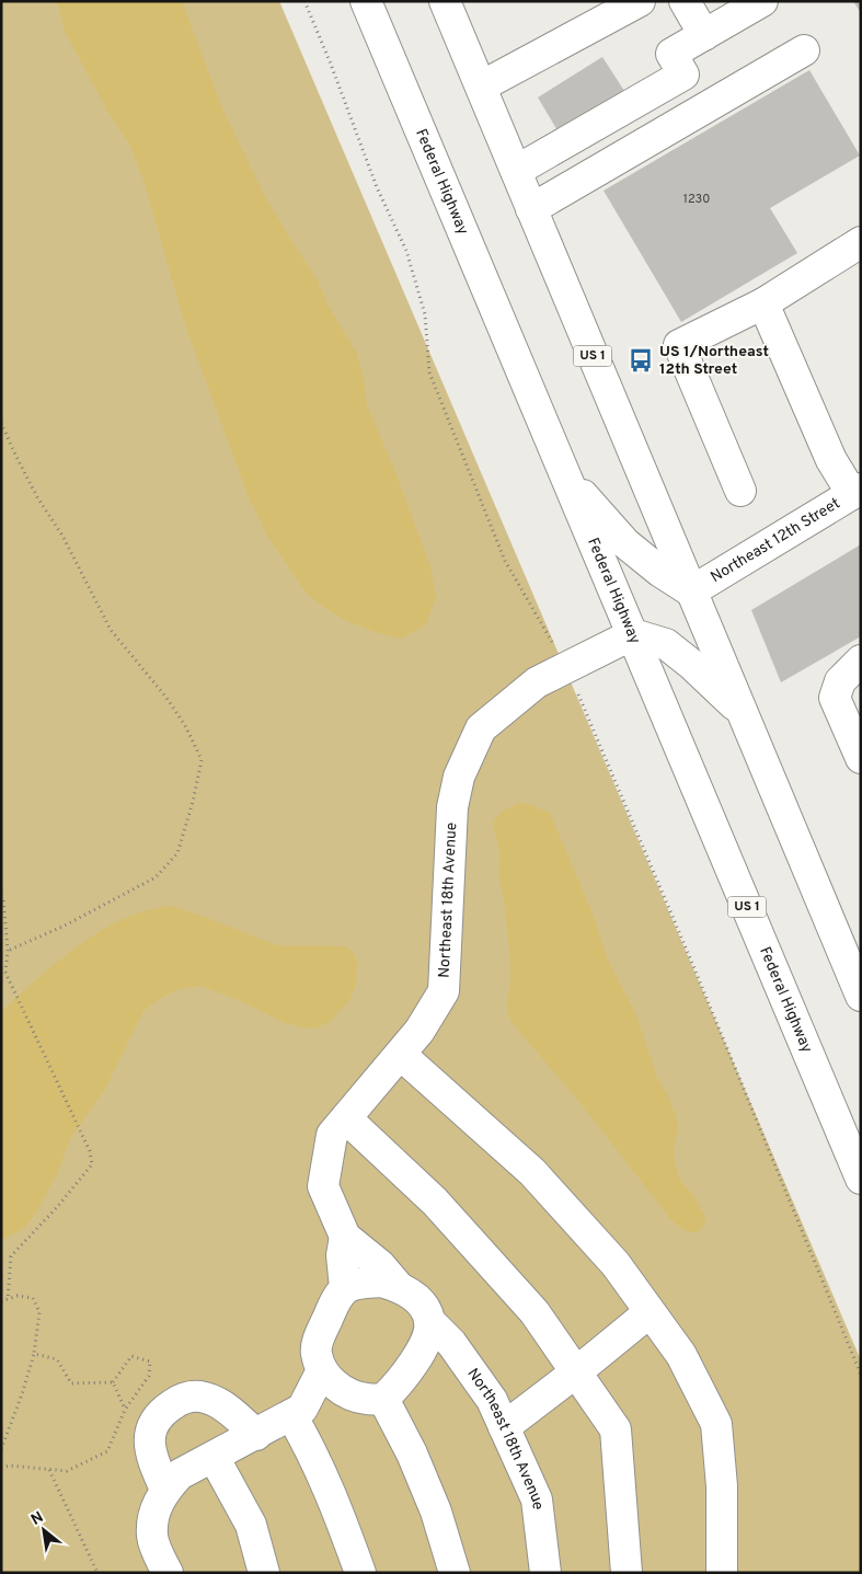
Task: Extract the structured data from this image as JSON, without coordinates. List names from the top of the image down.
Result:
{
  "streets": {
    "main road": [
      "Federal Highway",
      "US 1",
      "Northeast 12th Street",
      "Northeast 18th Avenue"
    ]
  },
  "crossings": [
    ["Federal Highway", "Northeast 18th Avenue"],
    ["US 1", "Northeast 12th Street"]
  ],
  "places": {
    "bus stop": ["US 1/Northeast 12th Street"]
  },
  "house_numbers": ["1230"],
  "north": "top left"
}
